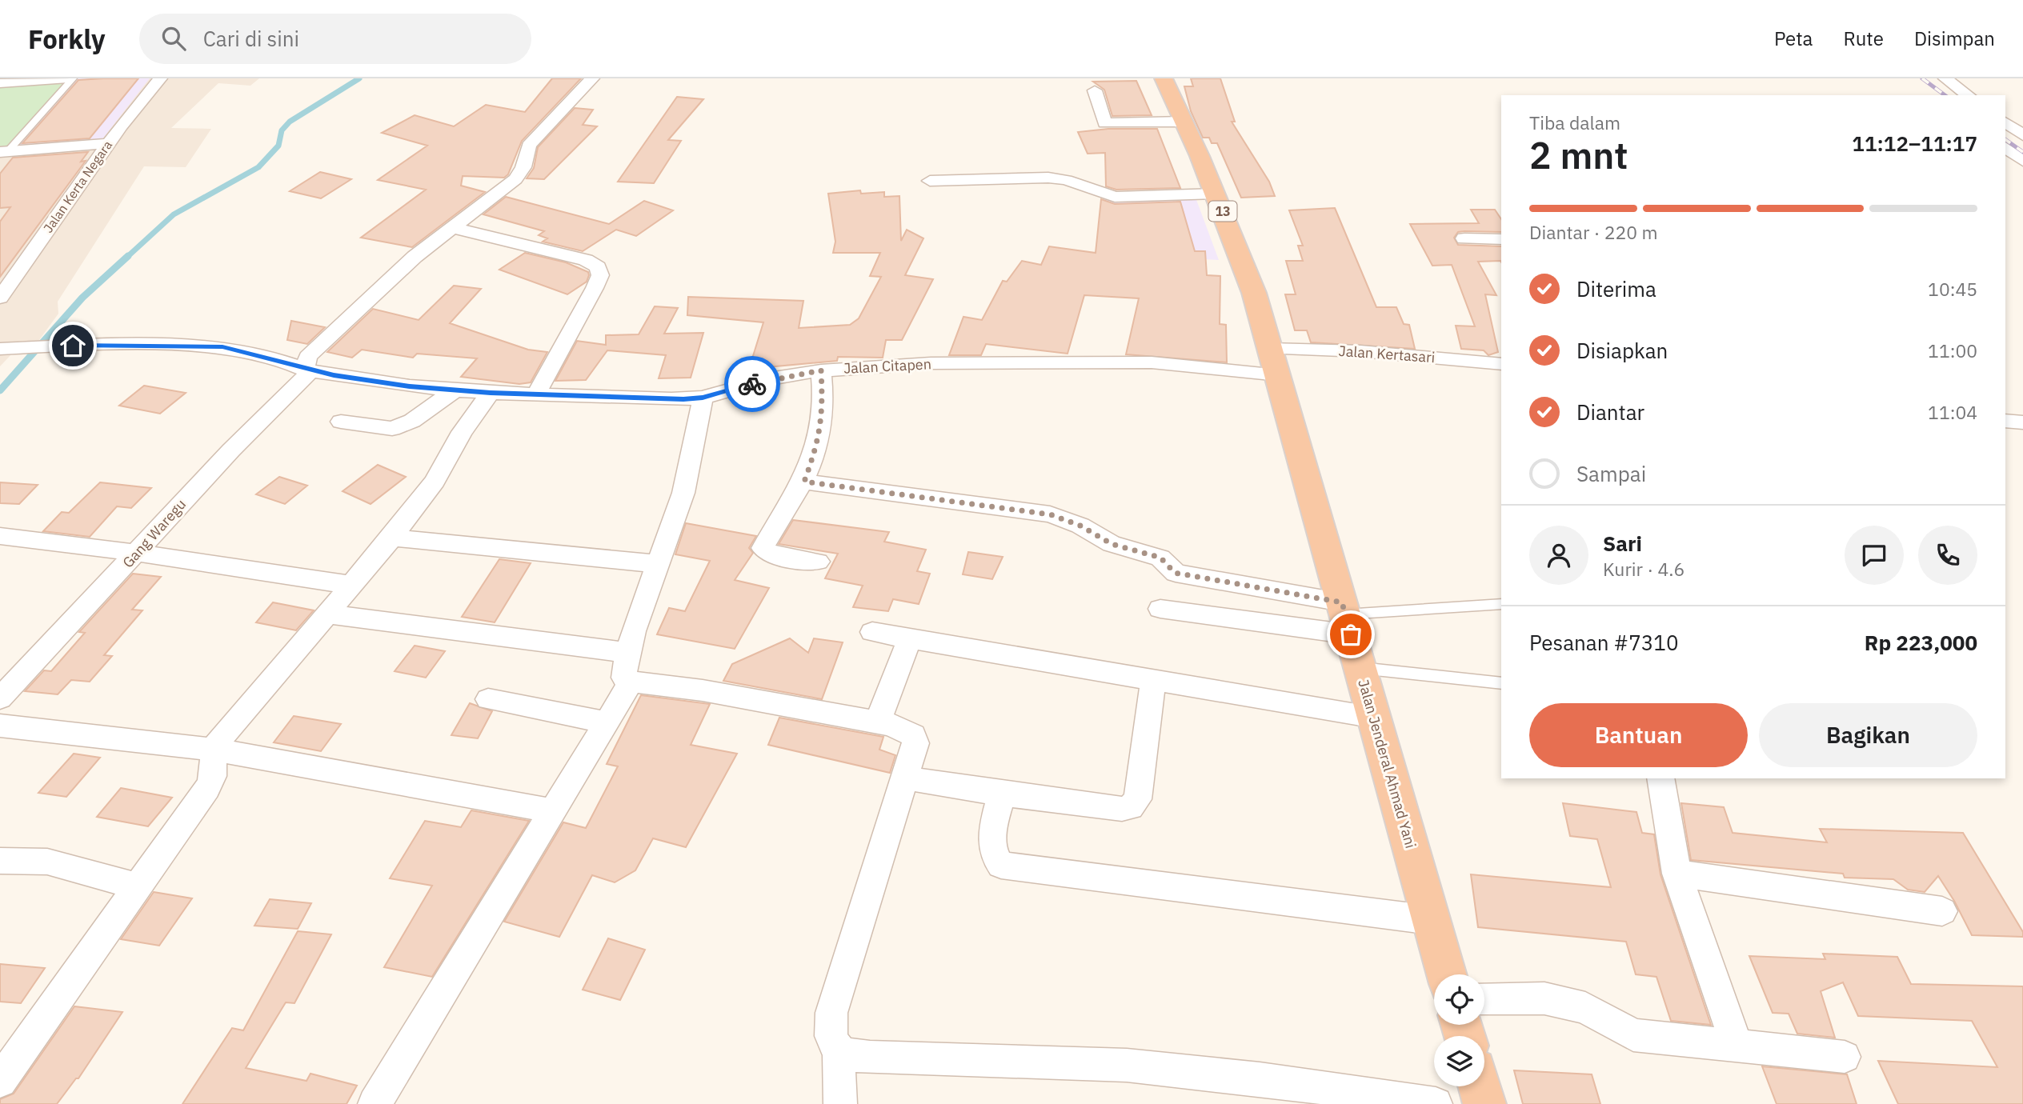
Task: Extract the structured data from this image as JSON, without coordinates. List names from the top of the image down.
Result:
{
  "streets": {
    "highway": ["13", "Jalan Jenderal Ahmad Yani"],
    "street": [
      "Jalan Kerta Negara",
      "Jalan Kertasari",
      "Jalan Citapen",
      "Gang Waregu"
    ]
  },
  "crossings": [
    ["13", "Jalan Kertasari"],
    ["13", "Jalan Citapen"],
    ["13", "Jalan Jenderal Ahmad Yani"],
    ["Jalan Kertasari", "Jalan Citapen"],
    ["Jalan Kertasari", "Jalan Jenderal Ahmad Yani"],
    ["Jalan Citapen", "Gang Waregu"],
    ["Jalan Citapen", "Jalan Jenderal Ahmad Yani"]
  ],
  "page": {
    "header": "Forkly",
    "search": "Cari di sini",
    "nav": ["Peta", "Rute", "Disimpan"],
    "heading": ["2 mnt", "Tiba dalam", "11:12–11:17"],
    "panel": [
      "Sari",
      "Kurir · 4.6",
      "Pesanan #7310",
      "Rp 223,000"
    ],
    "bar": "Diantar · 220 m",
    "list": [
      ["Diterima", "10:45"],
      ["Disiapkan", "11:00"],
      ["Diantar", "11:04"],
      "Sampai"
    ],
    "buttons": ["Bantuan", "Bagikan"]
  }
}
